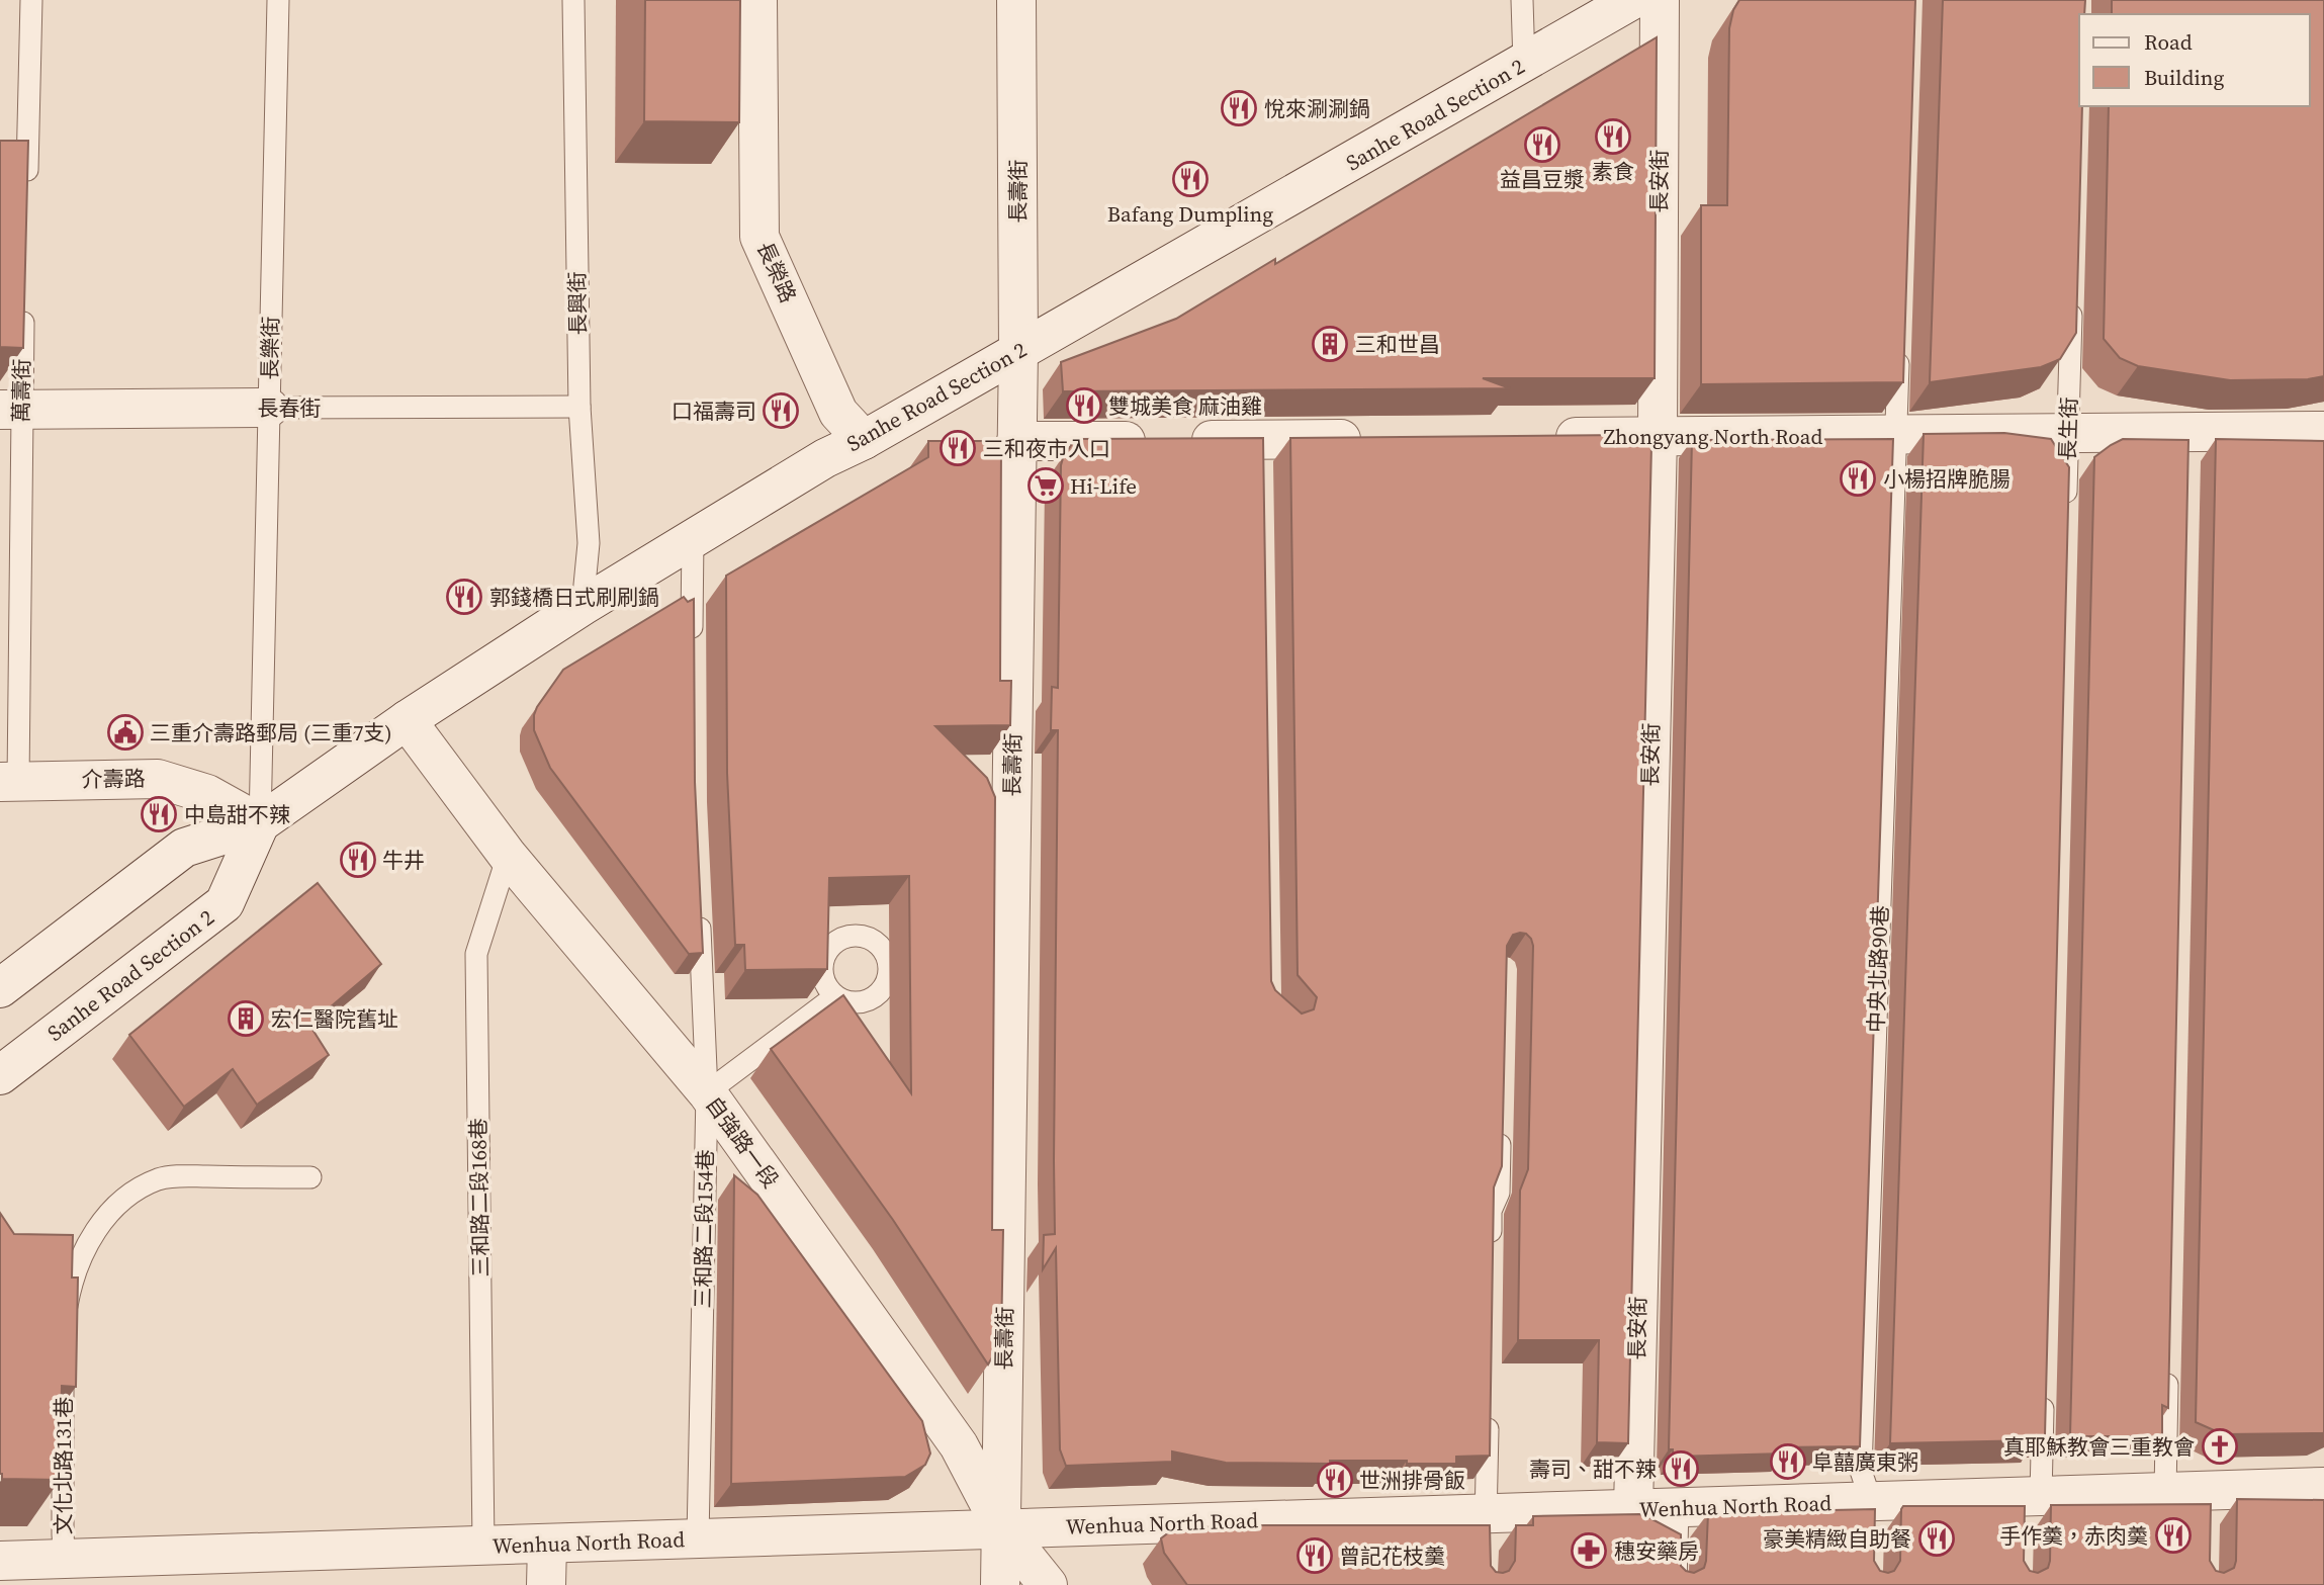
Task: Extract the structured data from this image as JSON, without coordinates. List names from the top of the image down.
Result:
{
  "streets": {
    "street": [
      "Sanhe Road Section 2",
      "長安街",
      "長壽街",
      "長榮路",
      "長春街",
      "Zhongyang North Road",
      "介壽路",
      "自強路一段",
      "Wenhua North Road"
    ],
    "lane": [
      "長興街",
      "長樂街",
      "萬壽街",
      "長生街",
      "中央北路90巷",
      "三和路二段168巷",
      "三和路二段154巷",
      "文化北路131巷"
    ]
  },
  "crossings": [
    ["Sanhe Road Section 2", "長壽街"],
    ["Sanhe Road Section 2", "長榮路"],
    ["Sanhe Road Section 2", "長興街"],
    ["Sanhe Road Section 2", "長樂街"],
    ["Sanhe Road Section 2", "介壽路"],
    ["Sanhe Road Section 2", "自強路一段"],
    ["長安街", "Zhongyang North Road"],
    ["長安街", "Wenhua North Road"],
    ["長壽街", "自強路一段"],
    ["長壽街", "Wenhua North Road"],
    ["長興街", "長春街"],
    ["長樂街", "長春街"],
    ["長樂街", "介壽路"],
    ["萬壽街", "長春街"],
    ["萬壽街", "介壽路"],
    ["長生街", "Zhongyang North Road"],
    ["Zhongyang North Road", "中央北路90巷"],
    ["中央北路90巷", "Wenhua North Road"],
    ["自強路一段", "三和路二段168巷"],
    ["自強路一段", "三和路二段154巷"],
    ["自強路一段", "Wenhua North Road"],
    ["三和路二段168巷", "Wenhua North Road"],
    ["三和路二段154巷", "Wenhua North Road"],
    ["文化北路131巷", "Wenhua North Road"]
  ],
  "places": {
    "restaurant": [
      "悅來涮涮鍋",
      "素食",
      "益昌豆漿",
      "Bafang Dumpling",
      "雙城美食 麻油雞",
      "口福壽司",
      "三和夜市入口",
      "小楊招牌脆腸",
      "郭錢橋日式刷刷鍋",
      "中島甜不辣",
      "牛井",
      "阜囍廣東粥",
      "壽司、甜不辣",
      "世洲排骨飯",
      "手作羮，赤肉羮",
      "豪美精緻自助餐",
      "曾記花枝羹"
    ],
    "building": ["三和世昌", "宏仁醫院舊址"],
    "supermarket": ["Hi-Life"],
    "public building": ["三重介壽路郵局 (三重7支)"],
    "church": ["真耶穌教會三重教會"],
    "pharmacy": ["穗安藥房"]
  },
  "legend": ["Road", "Building"]
}
